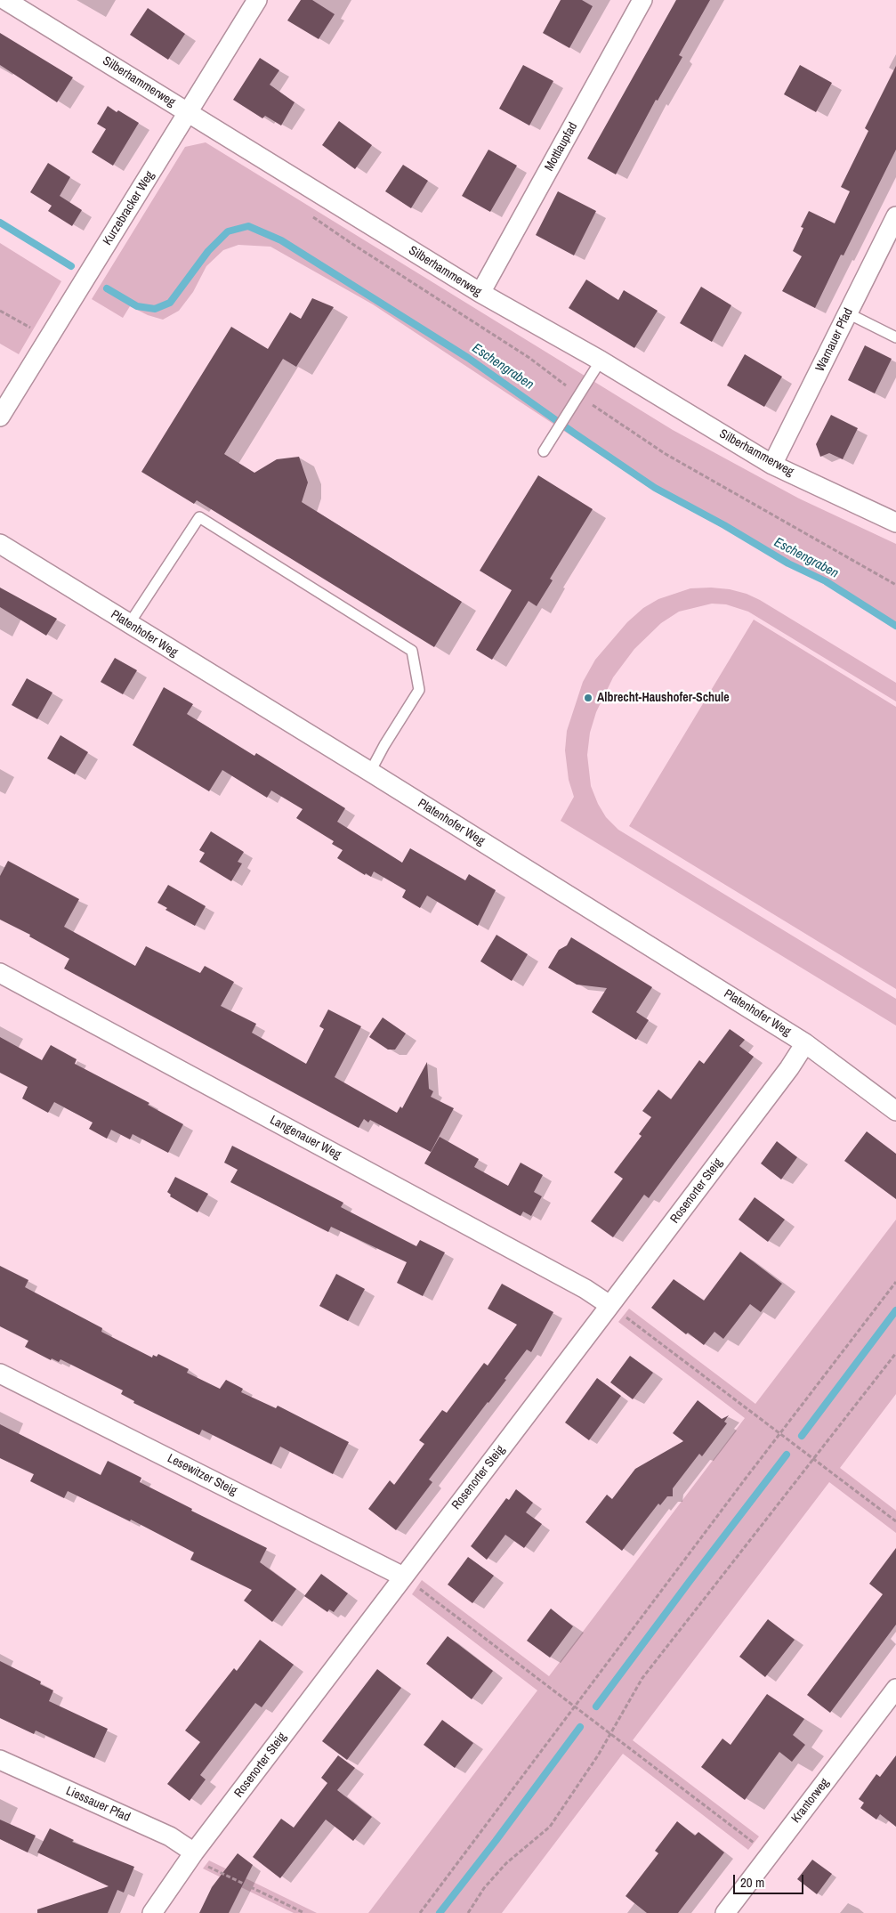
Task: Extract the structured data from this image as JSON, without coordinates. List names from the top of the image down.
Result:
{
  "streets": {
    "street": [
      "Silberhammerweg",
      "Mottlaupfad",
      "Kurzebracker Weg",
      "Warnauer Pfad",
      "Platenhofer Weg",
      "Langenauer Weg",
      "Rosenorter Steig",
      "Lesewitzer Steig",
      "Krantorweg",
      "Liessauer Pfad"
    ]
  },
  "crossings": [
    ["Silberhammerweg", "Mottlaupfad"],
    ["Silberhammerweg", "Kurzebracker Weg"],
    ["Silberhammerweg", "Warnauer Pfad"],
    ["Platenhofer Weg", "Rosenorter Steig"],
    ["Langenauer Weg", "Rosenorter Steig"],
    ["Rosenorter Steig", "Lesewitzer Steig"],
    ["Rosenorter Steig", "Liessauer Pfad"]
  ],
  "water": ["Eschengraben"],
  "places": ["Albrecht-Haushofer-Schule"],
  "scale_bar": "20 m"
}
